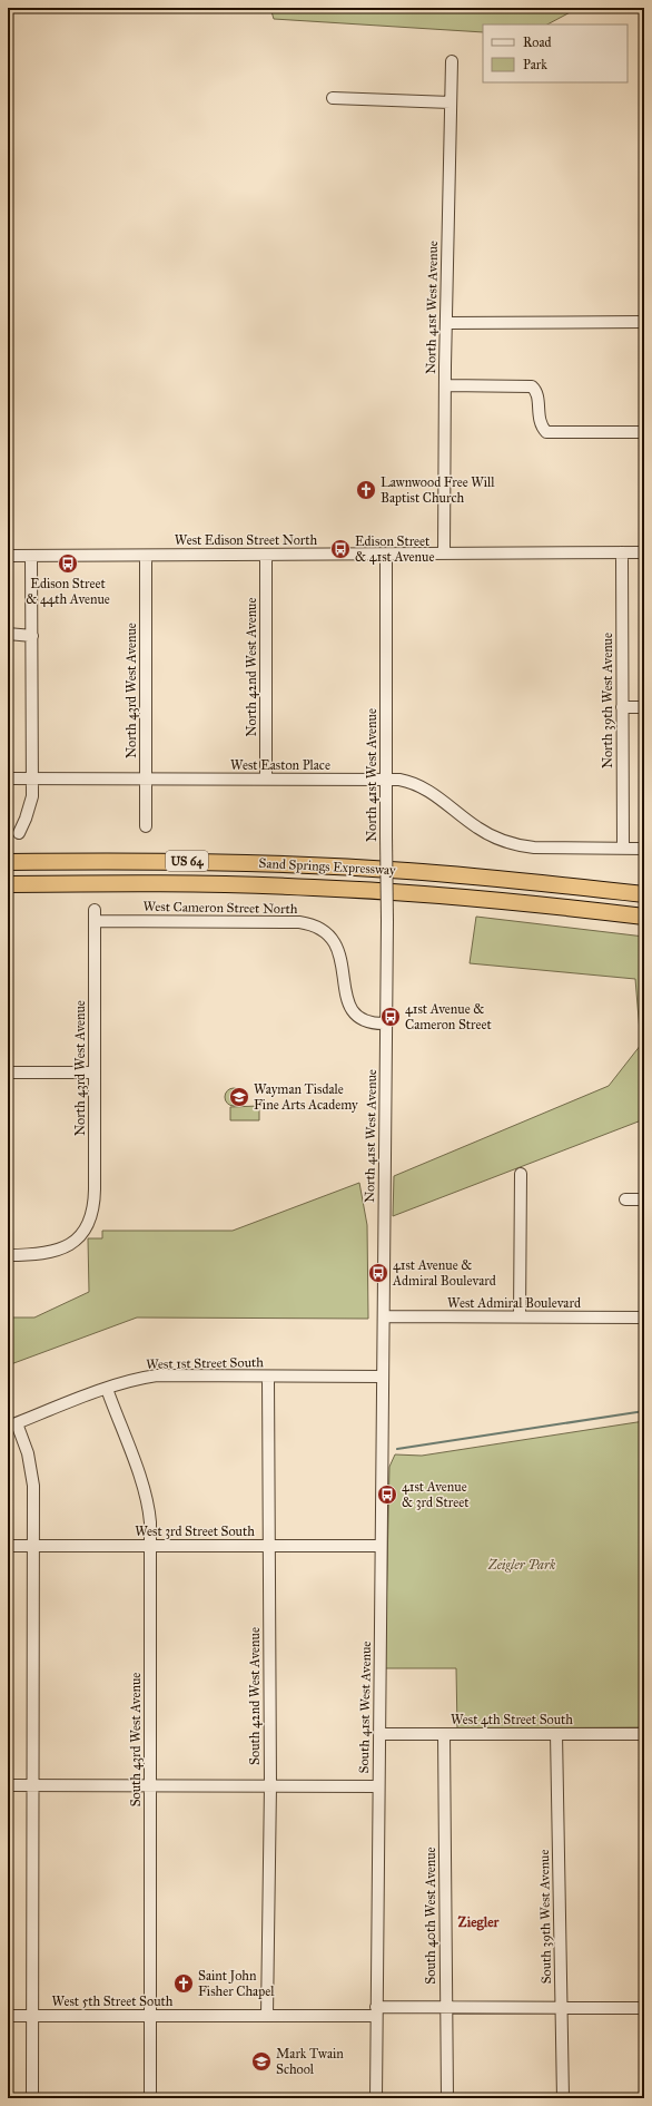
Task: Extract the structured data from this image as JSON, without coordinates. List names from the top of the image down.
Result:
{
  "streets": {
    "highway": ["US 64", "Sand Springs Expressway"],
    "street": [
      "North 41st West Avenue",
      "West Edison Street North",
      "North 42nd West Avenue",
      "North 43rd West Avenue",
      "North 39th West Avenue",
      "West Easton Place",
      "West Cameron Street North",
      "West Admiral Boulevard",
      "West 1st Street South",
      "West 3rd Street South",
      "South 42nd West Avenue",
      "South 41st West Avenue",
      "West 4th Street South",
      "South 43rd West Avenue",
      "South 40th West Avenue",
      "South 39th West Avenue",
      "West 5th Street South"
    ]
  },
  "crossings": [
    ["North 41st West Avenue", "West Edison Street North"],
    ["North 41st West Avenue", "West Easton Place"],
    ["North 41st West Avenue", "West Cameron Street North"],
    ["North 41st West Avenue", "West Admiral Boulevard"],
    ["North 41st West Avenue", "South 41st West Avenue"],
    ["West Edison Street North", "North 42nd West Avenue"],
    ["West Edison Street North", "North 43rd West Avenue"],
    ["West Edison Street North", "North 39th West Avenue"],
    ["North 42nd West Avenue", "West Easton Place"],
    ["North 43rd West Avenue", "West Easton Place"],
    ["North 43rd West Avenue", "West Cameron Street North"],
    ["North 39th West Avenue", "West Easton Place"],
    ["West Admiral Boulevard", "South 41st West Avenue"],
    ["West 1st Street South", "South 42nd West Avenue"],
    ["West 1st Street South", "South 41st West Avenue"],
    ["West 1st Street South", "South 43rd West Avenue"],
    ["West 3rd Street South", "South 42nd West Avenue"],
    ["West 3rd Street South", "South 41st West Avenue"],
    ["West 3rd Street South", "South 43rd West Avenue"],
    ["South 42nd West Avenue", "West 5th Street South"],
    ["South 41st West Avenue", "West 4th Street South"],
    ["South 41st West Avenue", "West 5th Street South"],
    ["West 4th Street South", "South 40th West Avenue"],
    ["West 4th Street South", "South 39th West Avenue"],
    ["South 43rd West Avenue", "West 5th Street South"],
    ["South 40th West Avenue", "West 5th Street South"],
    ["South 39th West Avenue", "West 5th Street South"]
  ],
  "districts": ["Ziegler"],
  "parks": ["Zeigler Park"],
  "places": {
    "church": ["Lawnwood Free Will Baptist Church", "Saint John Fisher Chapel"],
    "bus stop": [
      "Edison Street & 41st Avenue",
      "Edison Street & 44th Avenue",
      "41st Avenue & Cameron Street",
      "41st Avenue & Admiral Boulevard",
      "41st Avenue & 3rd Street"
    ],
    "school or university": ["Wayman Tisdale Fine Arts Academy", "Mark Twain School"]
  },
  "legend": ["Road", "Park"]
}
